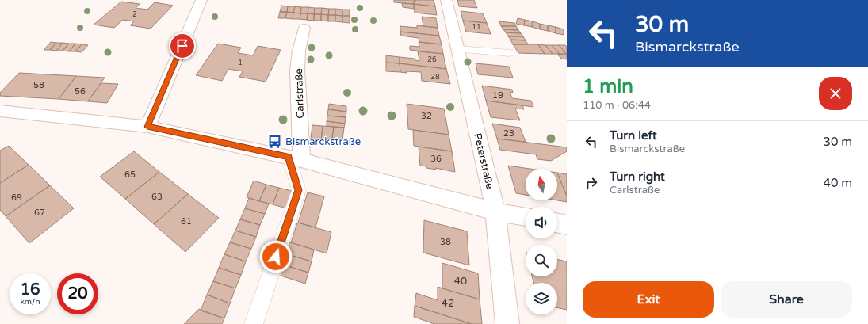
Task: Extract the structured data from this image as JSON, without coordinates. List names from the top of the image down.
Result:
{
  "streets": {
    "street": ["Carlstraße", "Peterstraße"]
  },
  "places": {
    "bus stop": ["Bismarckstraße"]
  },
  "house_numbers": [
    "2",
    "11",
    "26",
    "1",
    "28",
    "58",
    "56",
    "19",
    "32",
    "23",
    "36",
    "65",
    "63",
    "69",
    "67",
    "61",
    "38",
    "40",
    "42"
  ],
  "north": "top",
  "page": {
    "turn": ["30 m", "Bismarckstraße"],
    "heading": ["1 min", "110 m · 06:44"],
    "list": [
      {
        "name": "Turn left",
        "note": "Bismarckstraße",
        "value": "30 m"
      },
      {
        "name": "Turn right",
        "note": "Carlstraße",
        "value": "40 m"
      }
    ],
    "speed": "16 km/h",
    "limit": "20",
    "buttons": ["Exit", "Share"]
  }
}
